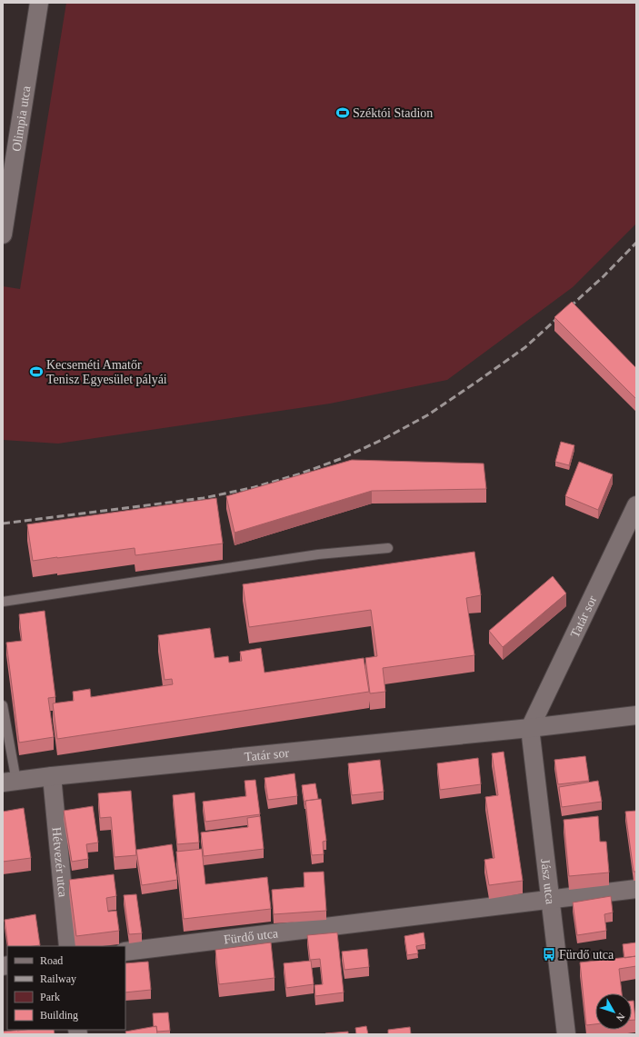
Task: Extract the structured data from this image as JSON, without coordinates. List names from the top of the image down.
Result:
{
  "streets": {
    "street": [
      "Olimpia utca",
      "Tatár sor",
      "Hétvezér utca",
      "Jász utca",
      "Fürdő utca"
    ]
  },
  "crossings": [
    ["Tatár sor", "Hétvezér utca"],
    ["Tatár sor", "Jász utca"],
    ["Jász utca", "Fürdő utca"]
  ],
  "places": {
    "sports": ["Széktói Stadion", "Kecseméti Amatőr Tenisz Egyesület pályái"],
    "bus stop": ["Fürdő utca"]
  },
  "legend": [
    "Road",
    "Railway",
    "Park",
    "Building"
  ],
  "north": "bottom right"
}
